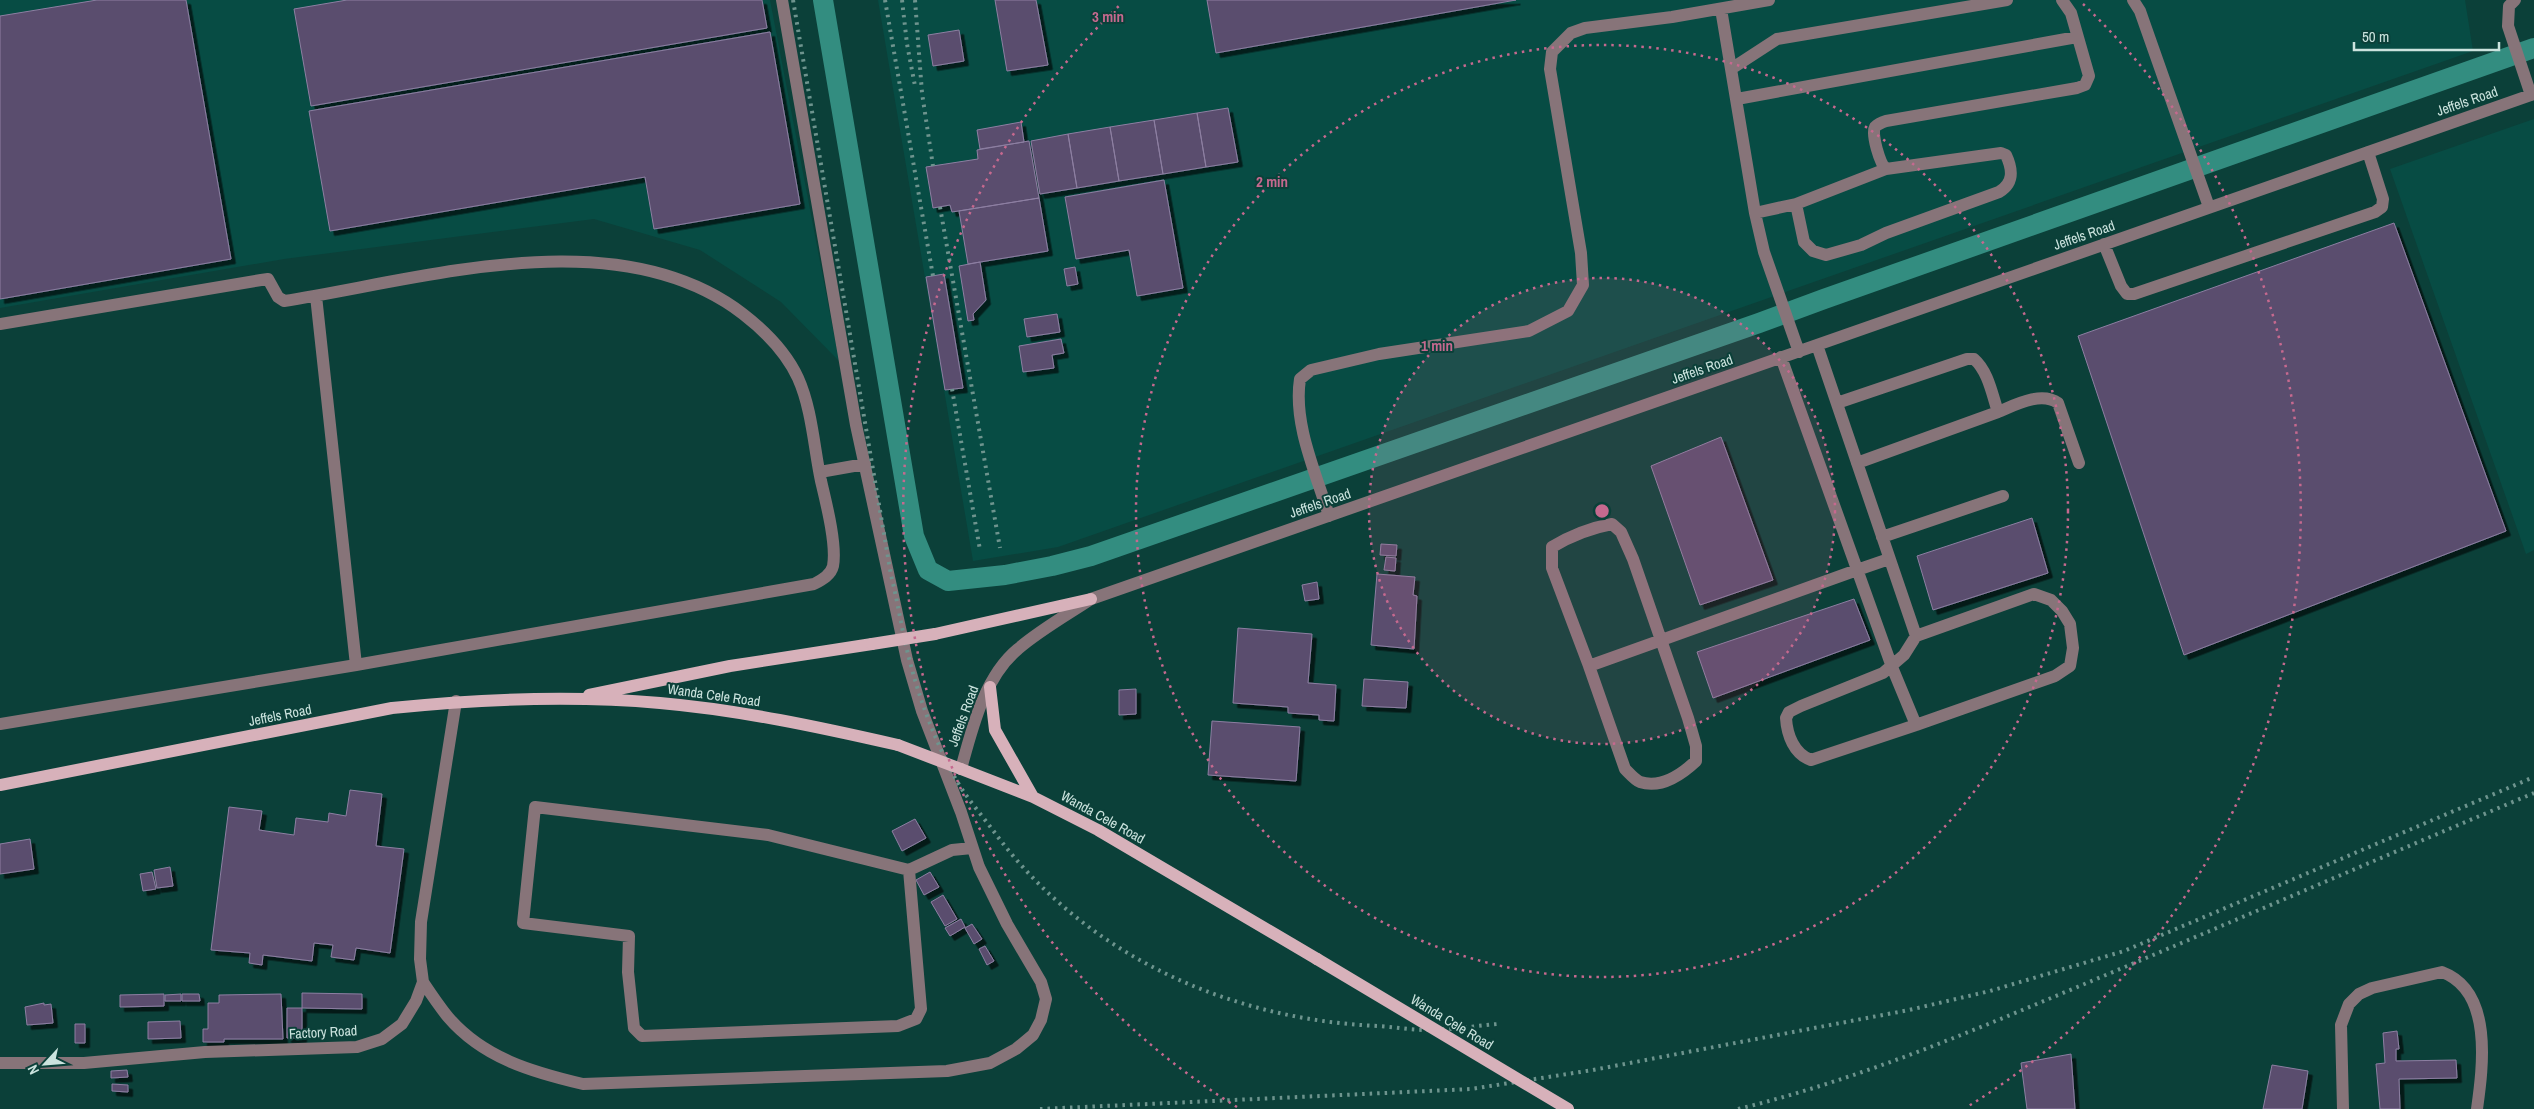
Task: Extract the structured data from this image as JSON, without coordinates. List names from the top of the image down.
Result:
{
  "streets": {
    "main road": ["Jeffels Road", "Wanda Cele Road"],
    "street": ["Factory Road"]
  },
  "crossings": [
    ["Jeffels Road", "Wanda Cele Road"],
    ["Jeffels Road", "Factory Road"]
  ],
  "scale_bar": "50 m",
  "north": "bottom left",
  "rings": ["3 min", "2 min", "1 min"]
}
